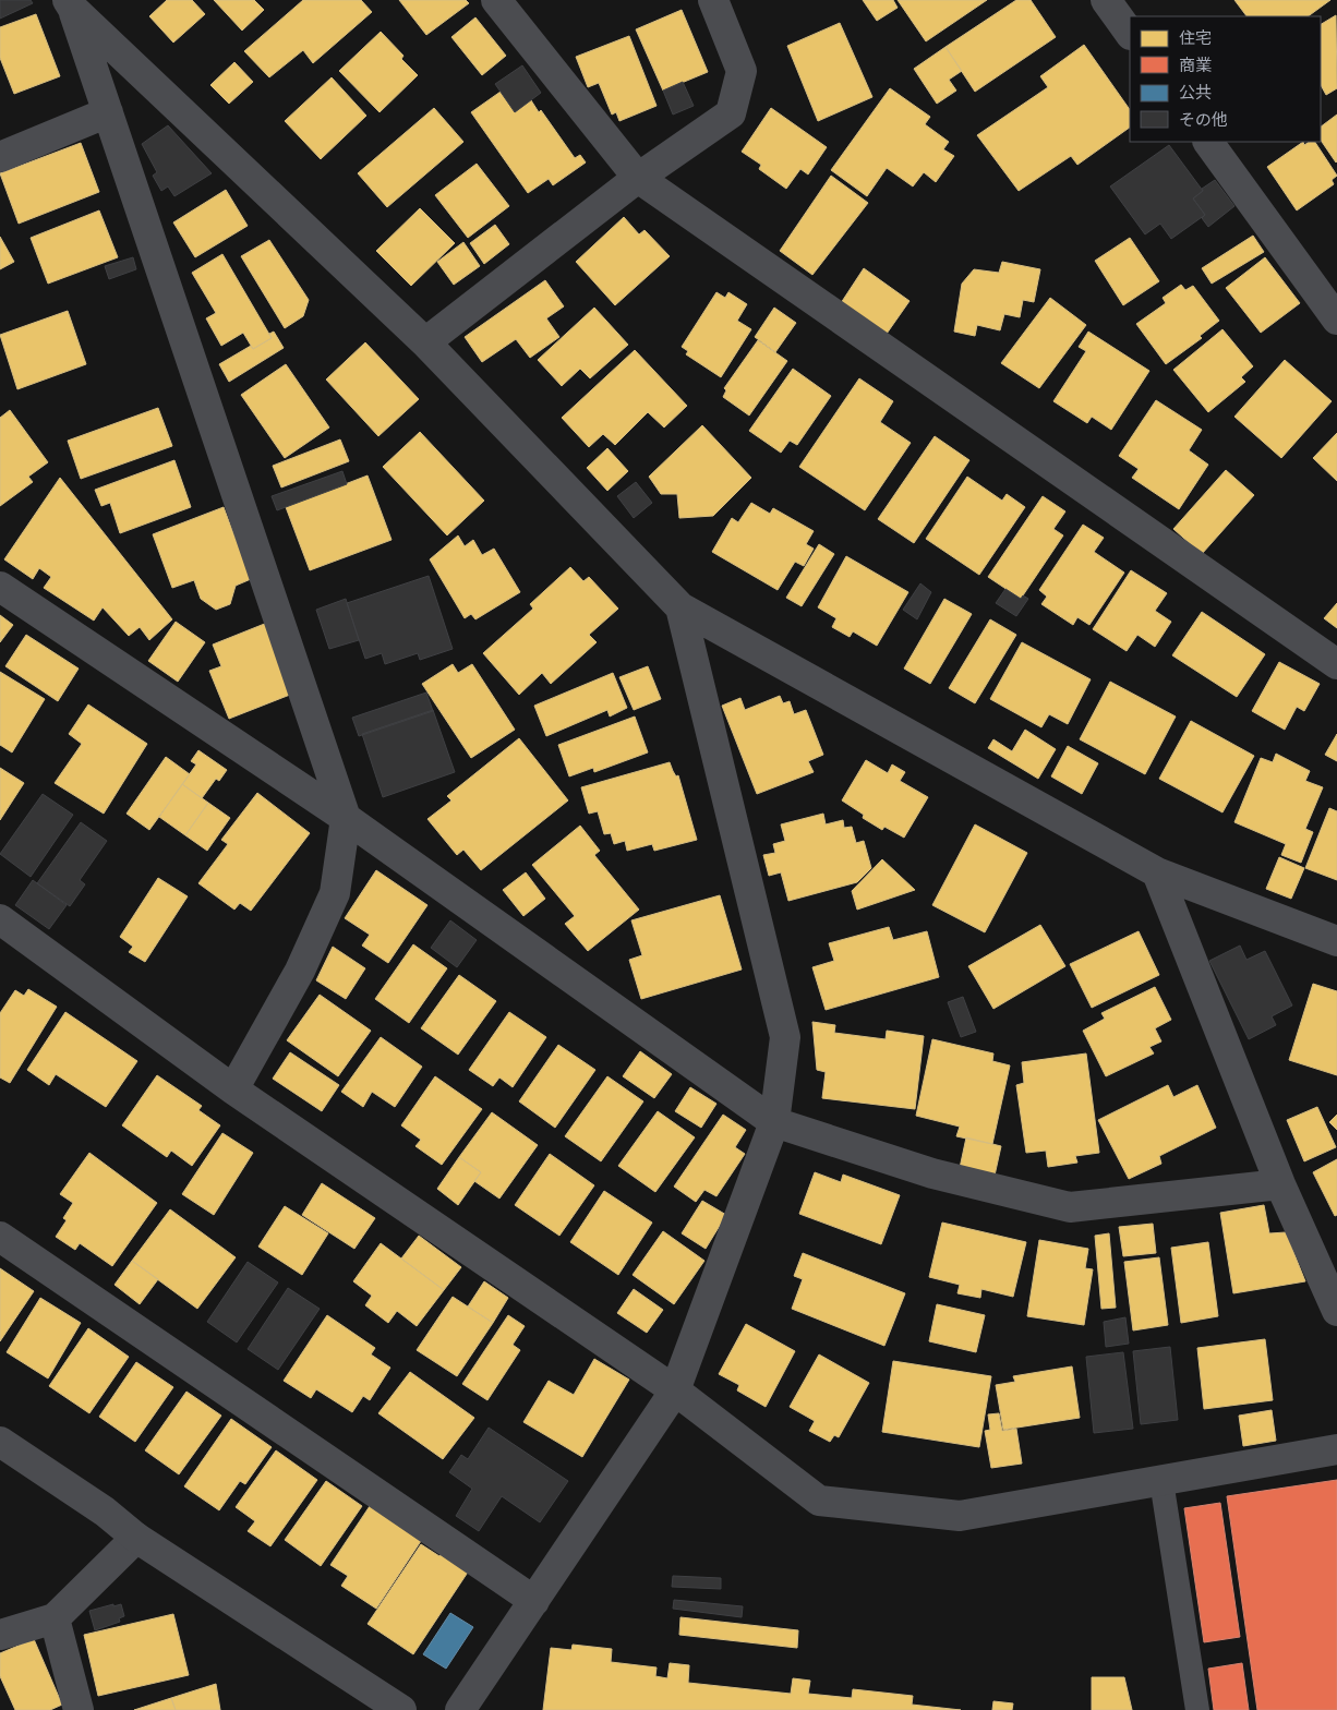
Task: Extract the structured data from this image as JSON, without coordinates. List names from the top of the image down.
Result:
{
  "legend": [
    "住宅",
    "商業",
    "公共",
    "その他"
  ]
}
